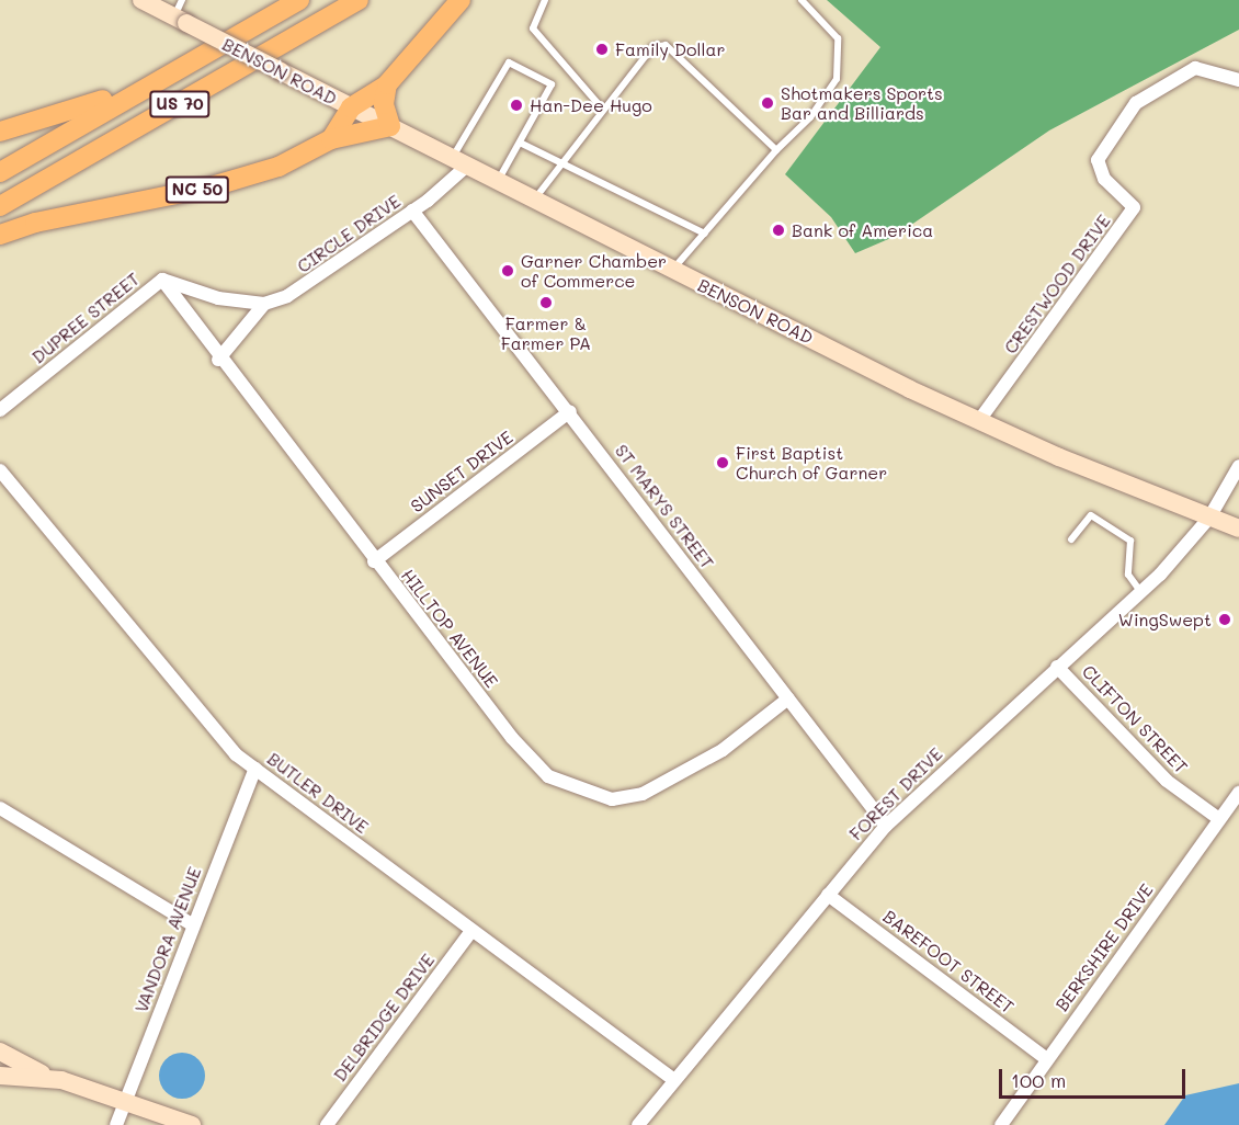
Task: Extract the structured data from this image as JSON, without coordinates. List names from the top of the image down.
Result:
{
  "streets": {
    "main road": ["BENSON ROAD", "US 70", "NC 50"],
    "street": [
      "CIRCLE DRIVE",
      "CRESTWOOD DRIVE",
      "DUPREE STREET",
      "SUNSET DRIVE",
      "ST MARYS STREET",
      "HILLTOP AVENUE",
      "CLIFTON STREET",
      "BUTLER DRIVE",
      "FOREST DRIVE",
      "VANDORA AVENUE",
      "BERKSHIRE DRIVE",
      "BAREFOOT STREET",
      "DELBRIDGE DRIVE"
    ]
  },
  "crossings": [
    ["BENSON ROAD", "NC 50"],
    ["BENSON ROAD", "CIRCLE DRIVE"],
    ["BENSON ROAD", "CRESTWOOD DRIVE"],
    ["BENSON ROAD", "FOREST DRIVE"],
    ["CIRCLE DRIVE", "ST MARYS STREET"],
    ["DUPREE STREET", "HILLTOP AVENUE"],
    ["SUNSET DRIVE", "ST MARYS STREET"],
    ["SUNSET DRIVE", "HILLTOP AVENUE"],
    ["ST MARYS STREET", "HILLTOP AVENUE"],
    ["ST MARYS STREET", "FOREST DRIVE"],
    ["CLIFTON STREET", "FOREST DRIVE"],
    ["CLIFTON STREET", "BERKSHIRE DRIVE"],
    ["BUTLER DRIVE", "FOREST DRIVE"],
    ["BUTLER DRIVE", "VANDORA AVENUE"],
    ["BUTLER DRIVE", "DELBRIDGE DRIVE"],
    ["FOREST DRIVE", "BAREFOOT STREET"],
    ["BERKSHIRE DRIVE", "BAREFOOT STREET"]
  ],
  "places": [
    "Family Dollar",
    "Shotmakers Sports Bar and Billiards",
    "Han-Dee Hugo",
    "Bank of America",
    "Garner Chamber of Commerce",
    "Farmer & Farmer PA",
    "First Baptist Church of Garner",
    "WingSwept"
  ],
  "scale_bar": "100 m"
}
